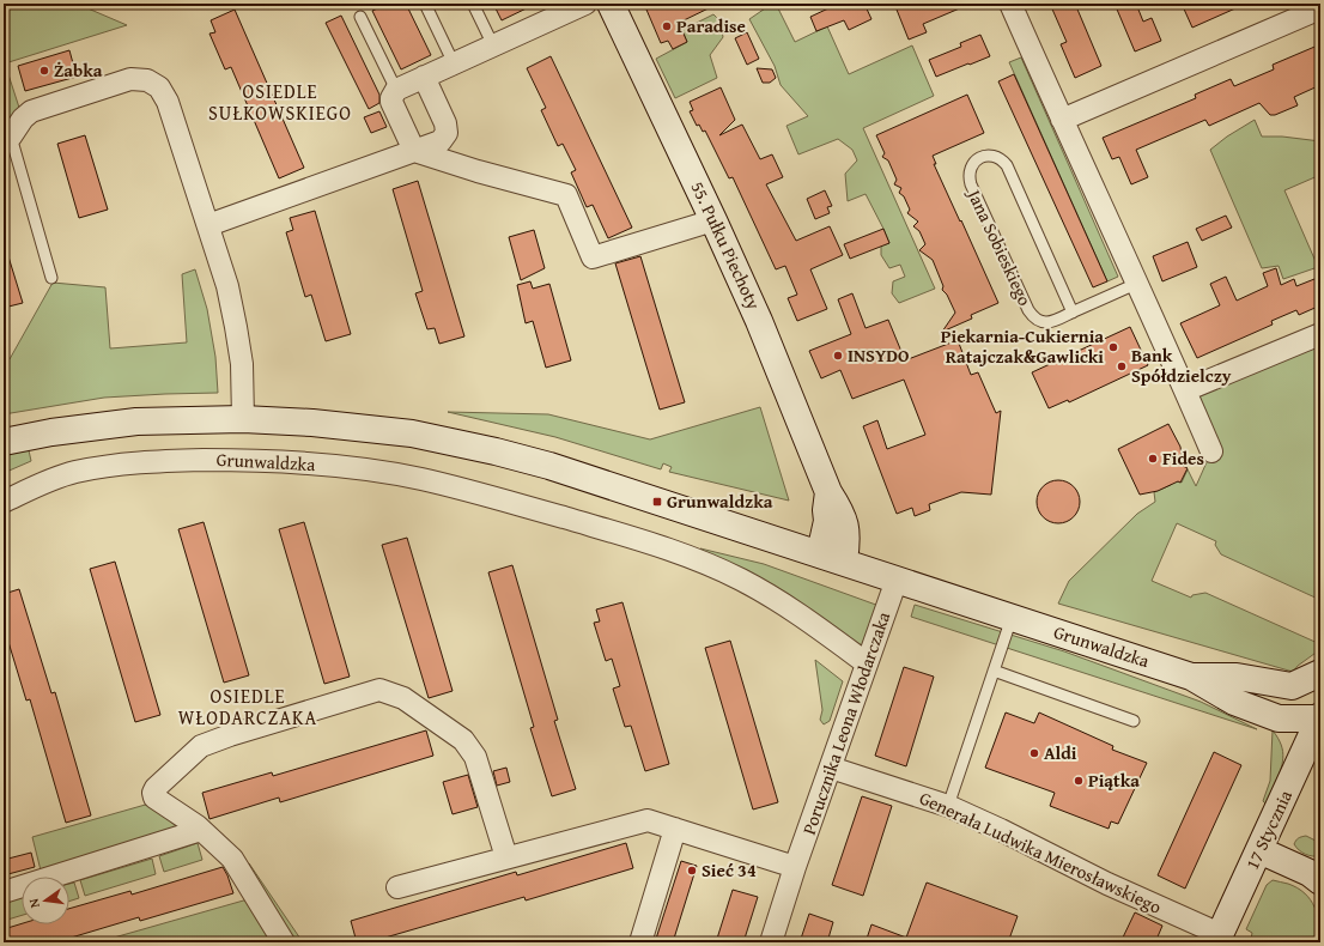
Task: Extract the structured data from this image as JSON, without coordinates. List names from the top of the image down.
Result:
{
  "streets": {
    "street": [
      "55. Pułku Piechoty",
      "Grunwaldzka",
      "Porucznika Leona Włodarczaka",
      "17 Stycznia",
      "Generała Ludwika Mierosławskiego"
    ],
    "lane": ["Jana Sobieskiego"]
  },
  "crossings": [
    ["55. Pułku Piechoty", "Grunwaldzka"],
    ["Grunwaldzka", "Porucznika Leona Włodarczaka"],
    ["Grunwaldzka", "17 Stycznia"],
    ["Porucznika Leona Włodarczaka", "Generała Ludwika Mierosławskiego"],
    ["17 Stycznia", "Generała Ludwika Mierosławskiego"]
  ],
  "districts": ["OSIEDLE SUŁKOWSKIEGO", "OSIEDLE WŁODARCZAKA"],
  "places": {
    "other": [
      "Paradise",
      "Żabka",
      "Piekarnia-Cukiernia Ratajczak&Gawlicki",
      "INSYDO",
      "Bank Spółdzielczy",
      "Fides",
      "Aldi",
      "Piątka",
      "Sieć 34"
    ],
    "transit": ["Grunwaldzka"]
  },
  "north": "left"
}
